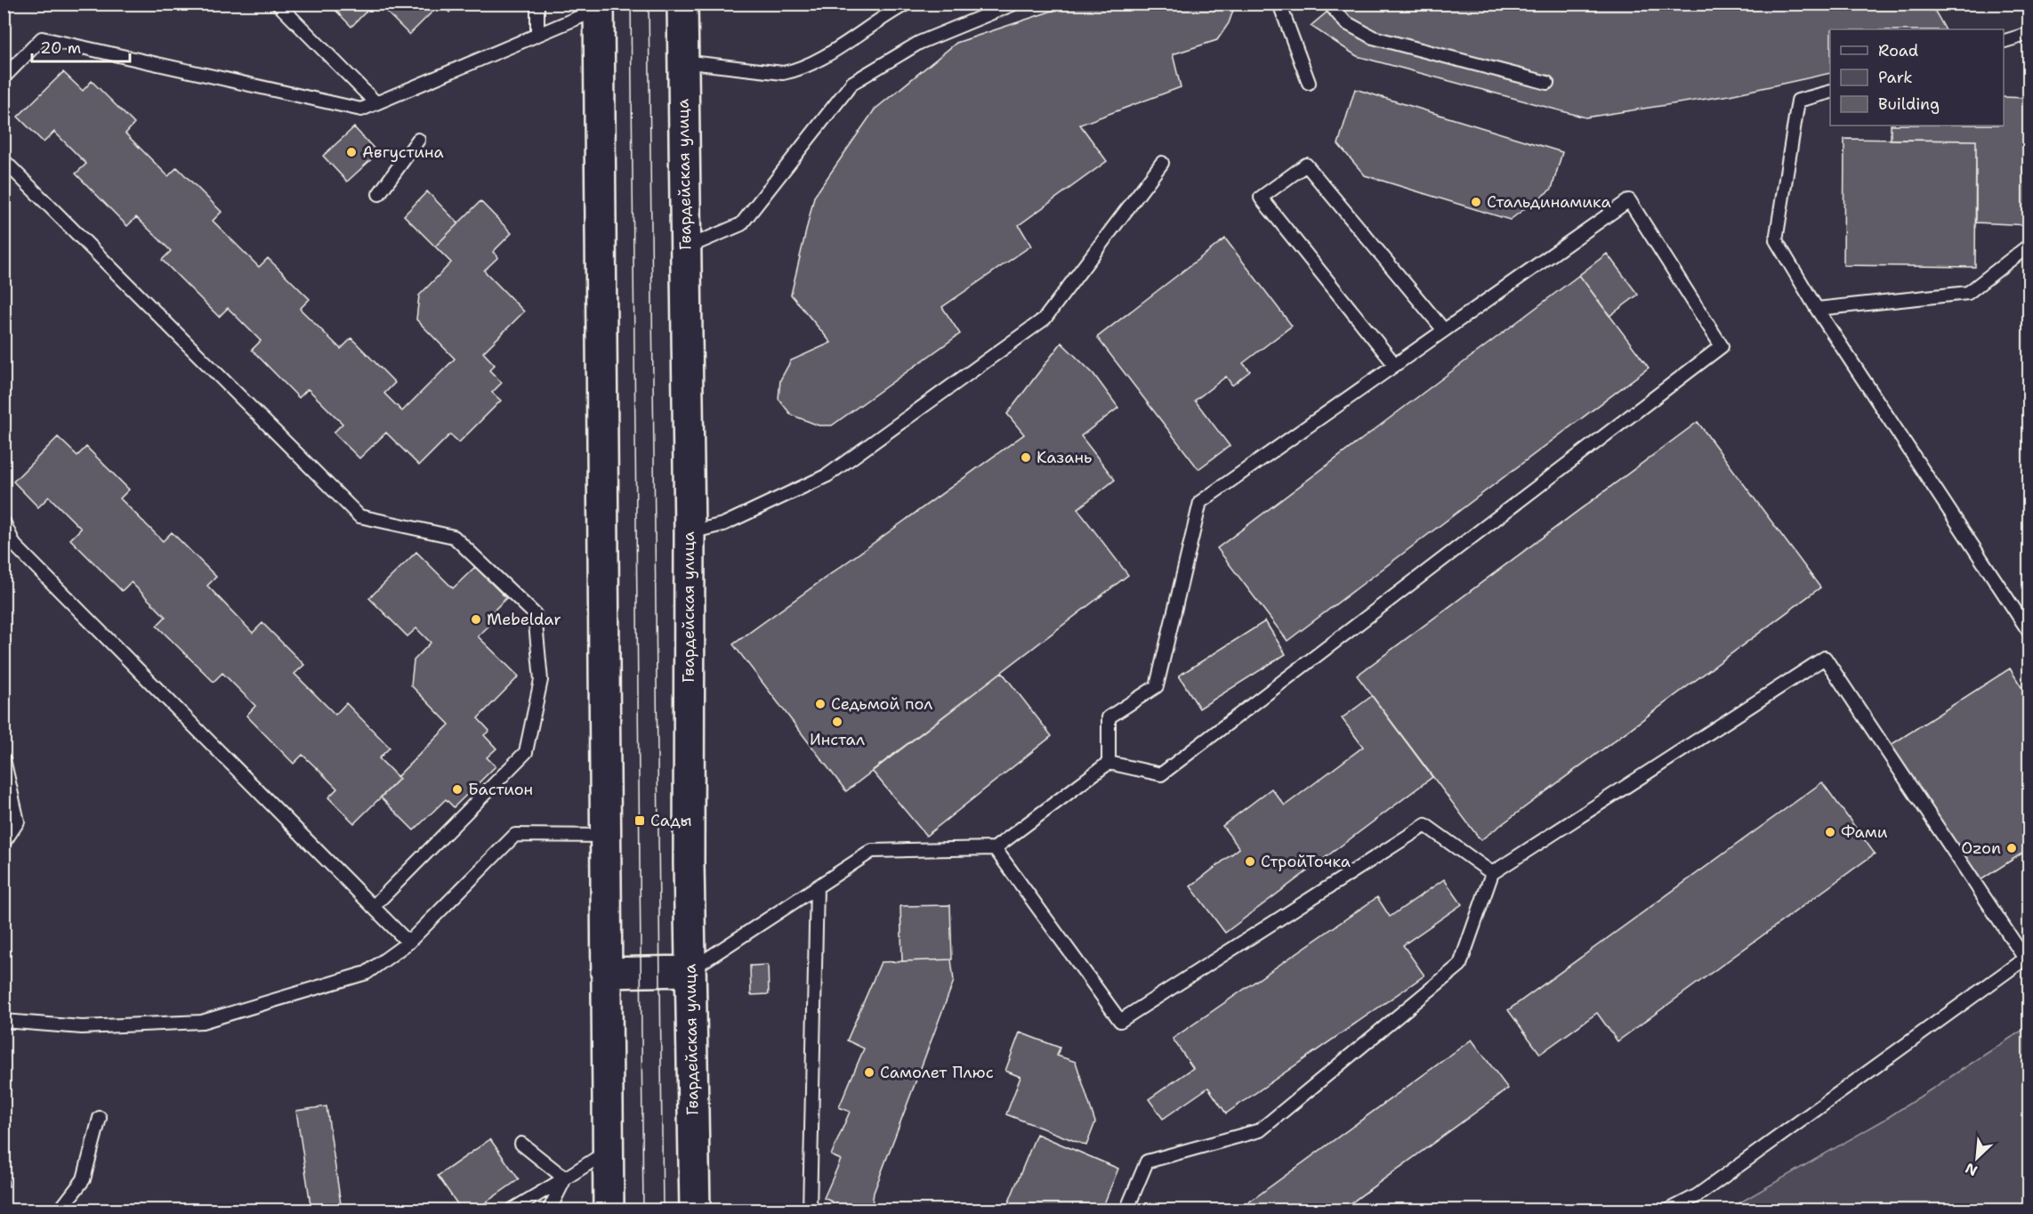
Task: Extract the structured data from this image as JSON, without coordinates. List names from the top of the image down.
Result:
{
  "streets": {
    "main road": ["Гвардейская улица"]
  },
  "places": {
    "other": [
      "Августина",
      "Стальдинамика",
      "Казань",
      "Mebeldar",
      "Седьмой пол",
      "Инстал",
      "Бастион",
      "Фами",
      "Ozon",
      "СтройТочка",
      "Самолет Плюс"
    ],
    "transit": ["Сады"]
  },
  "legend": ["Road", "Park", "Building"],
  "scale_bar": "20 m",
  "north": "bottom left"
}
